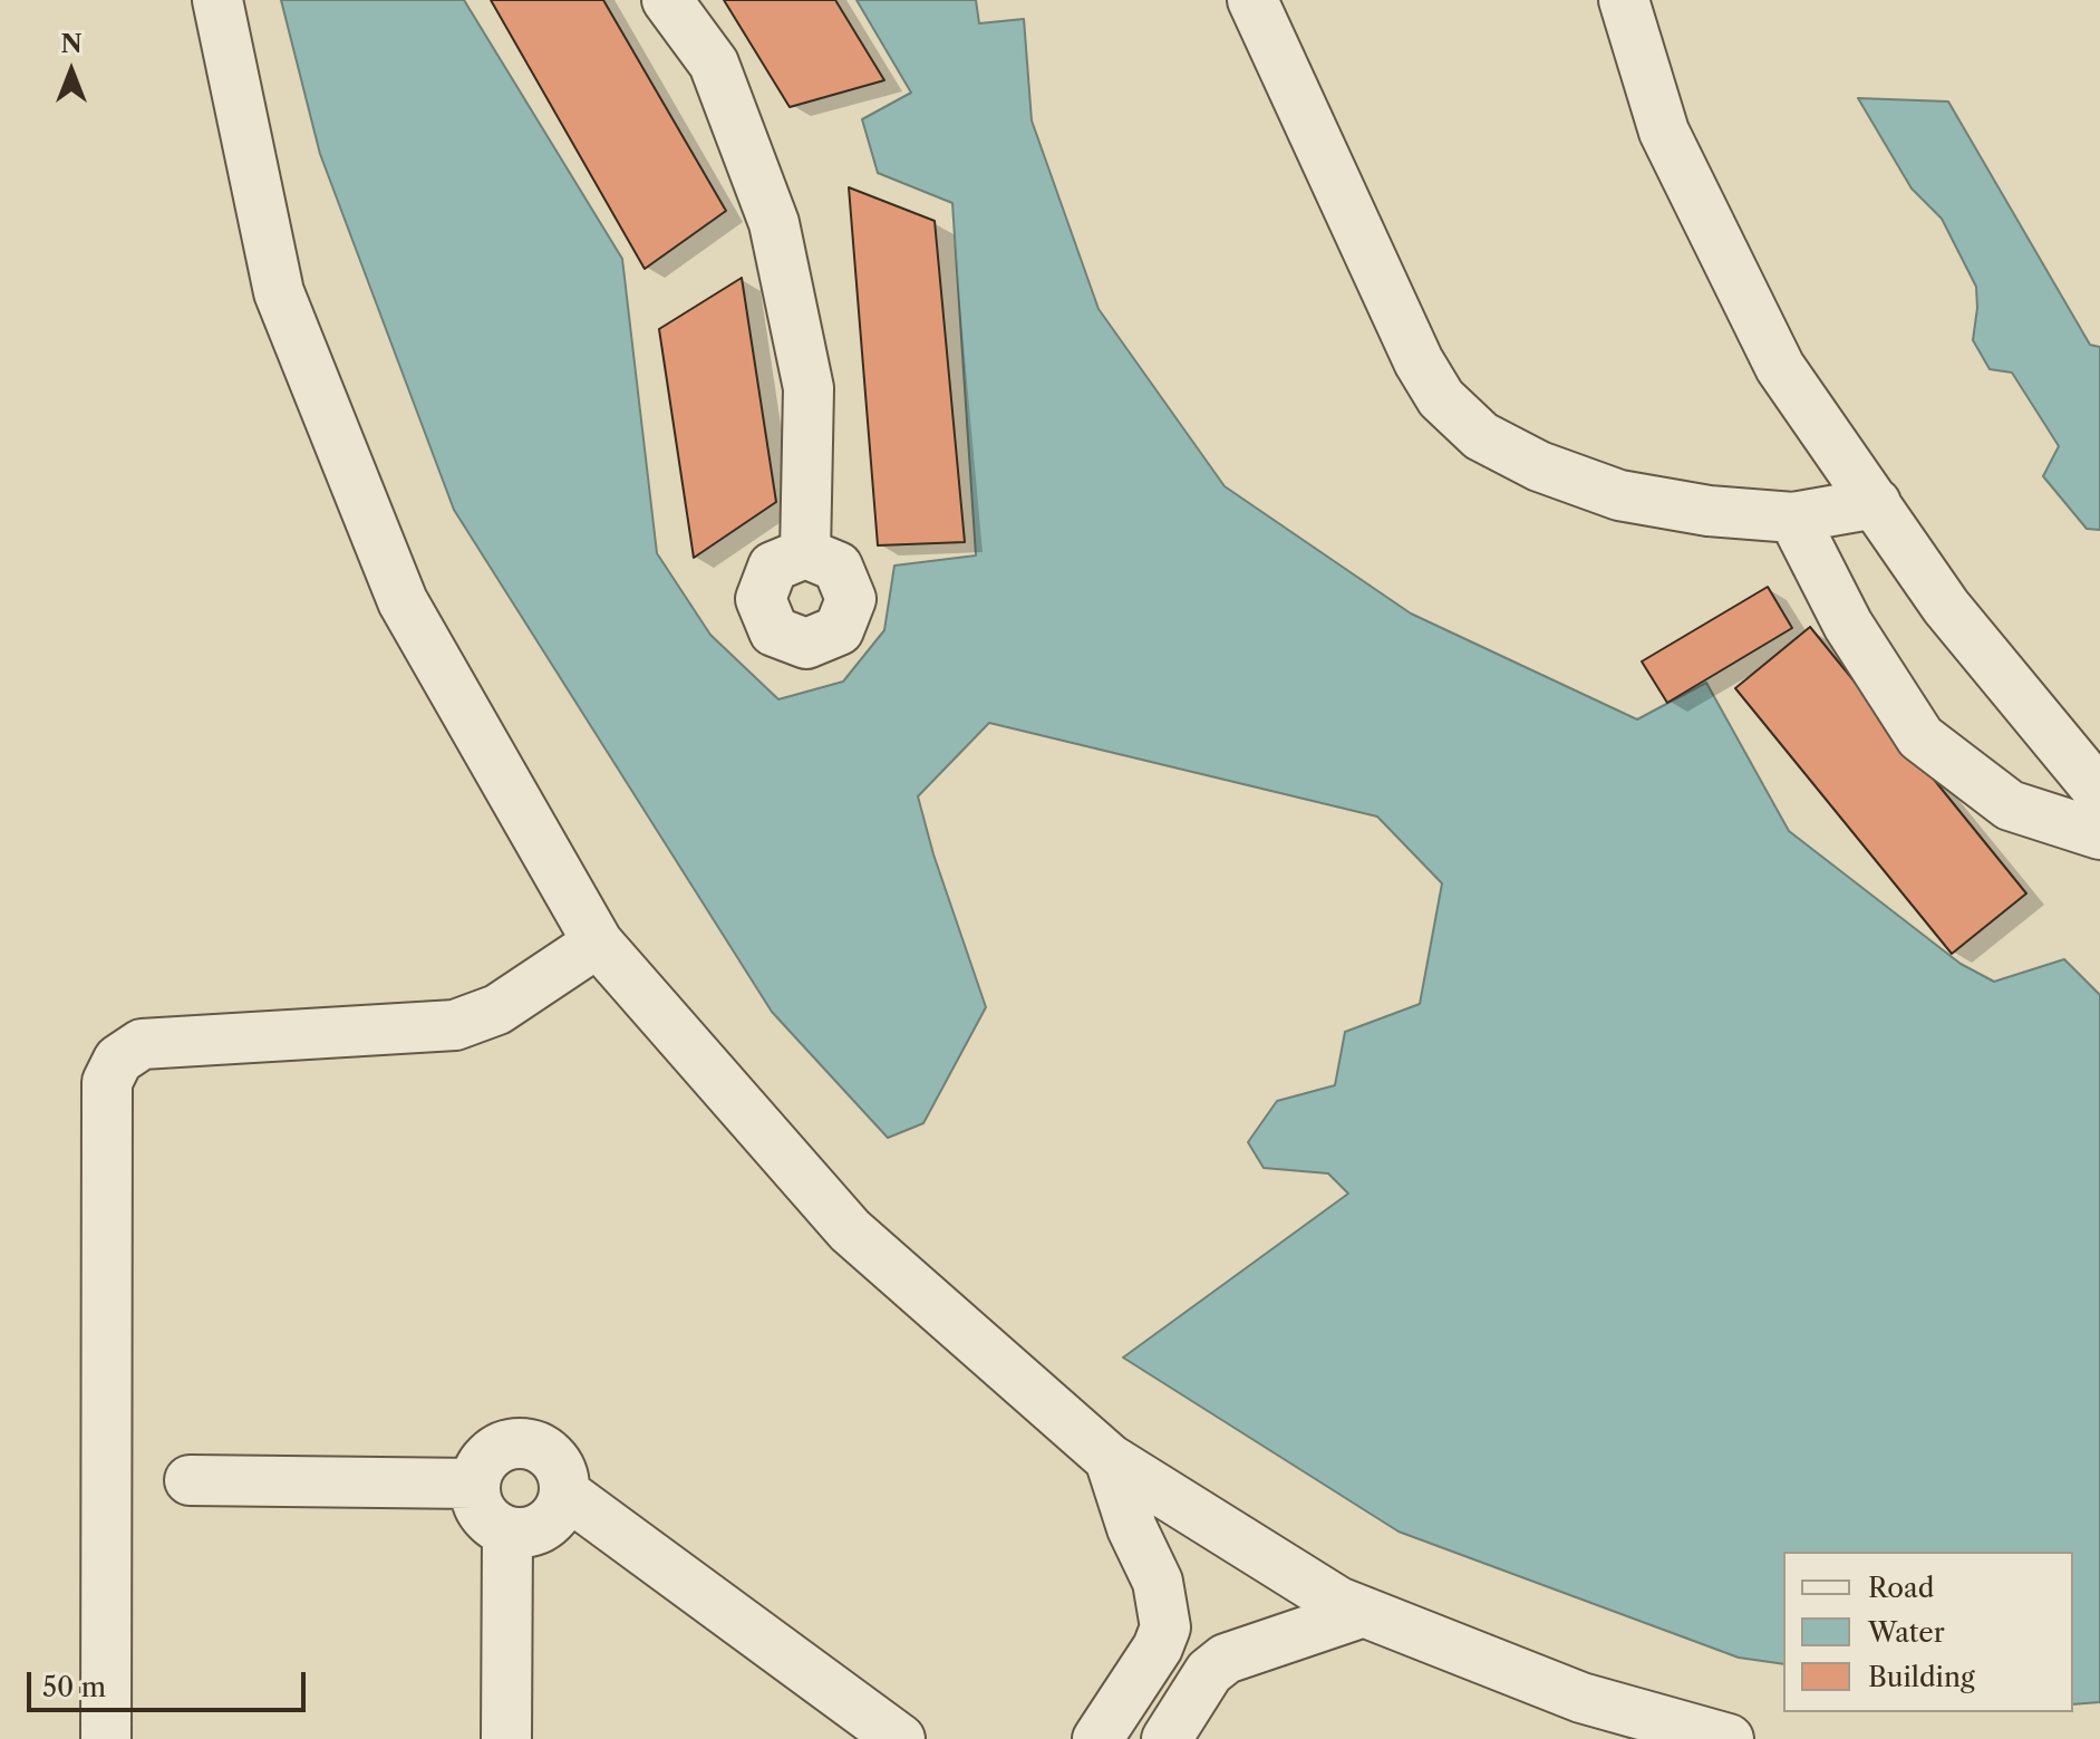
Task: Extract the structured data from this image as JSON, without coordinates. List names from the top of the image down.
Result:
{
  "legend": ["Road", "Water", "Building"],
  "scale_bar": "50 m",
  "north": "top"
}
